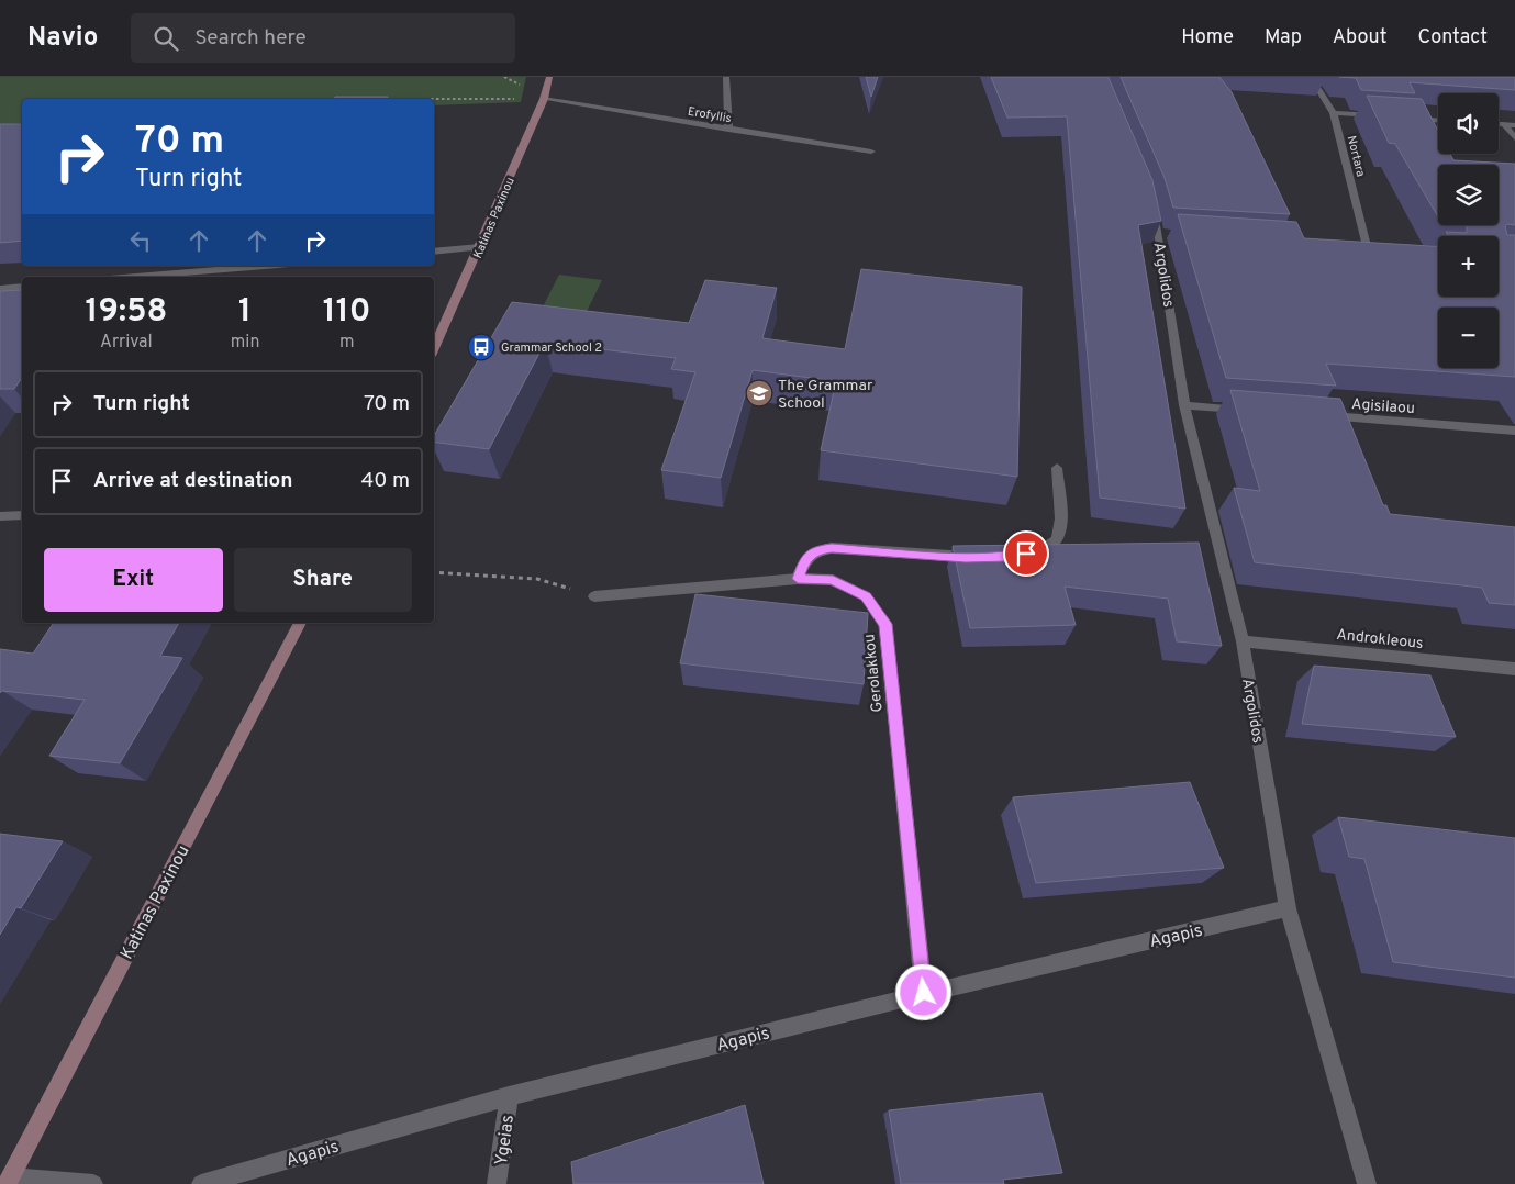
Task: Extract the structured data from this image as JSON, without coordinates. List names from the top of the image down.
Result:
{
  "streets": {
    "street": [
      "Erofyllis",
      "Nortara",
      "Katinas Paxinou",
      "Argolidos",
      "Agisilaou",
      "Androkleous",
      "Gerolakkou",
      "Agapis",
      "Ygeias"
    ]
  },
  "crossings": [
    ["Erofyllis", "Katinas Paxinou"],
    ["Argolidos", "Androkleous"],
    ["Argolidos", "Agapis"],
    ["Gerolakkou", "Agapis"],
    ["Agapis", "Ygeias"]
  ],
  "places": {
    "bus stop": ["Grammar School 2"],
    "school or university": ["The Grammar School"]
  },
  "page": {
    "header": "Navio",
    "search": "Search here",
    "nav": [
      "Home",
      "Map",
      "About",
      "Contact"
    ],
    "map_buttons": ["+", "−"],
    "turn": ["70 m", "Turn right"],
    "eta": [
      "19:58",
      "Arrival",
      "1",
      "min",
      "110",
      "m"
    ],
    "list": [
      {
        "name": "Turn right",
        "value": "70 m"
      },
      {
        "name": "Arrive at destination",
        "value": "40 m"
      }
    ],
    "buttons": ["Exit", "Share"]
  }
}
